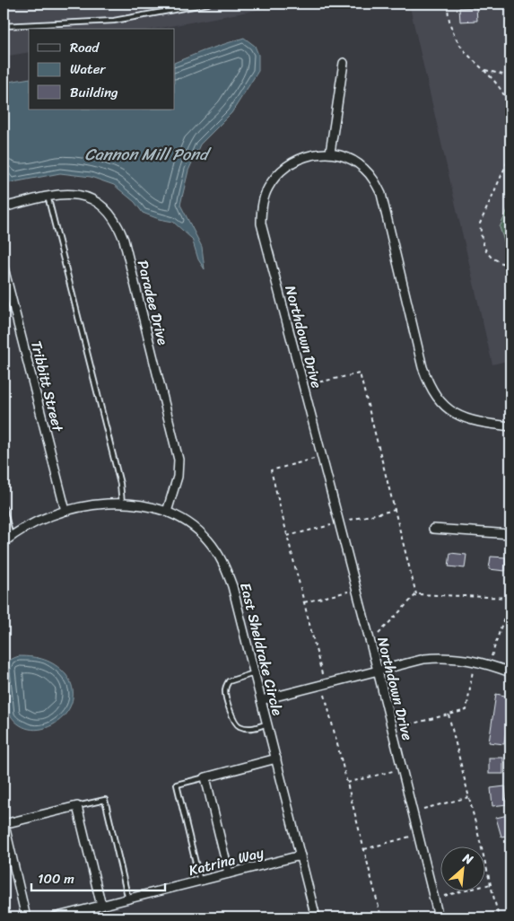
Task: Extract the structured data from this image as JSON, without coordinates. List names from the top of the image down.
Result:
{
  "streets": {
    "street": [
      "Paradee Drive",
      "Northdown Drive",
      "Tribbitt Street",
      "East Sheldrake Circle",
      "Katrina Way"
    ]
  },
  "crossings": [
    ["Paradee Drive", "East Sheldrake Circle"],
    ["Tribbitt Street", "East Sheldrake Circle"],
    ["East Sheldrake Circle", "Katrina Way"]
  ],
  "water": ["Cannon Mill Pond"],
  "legend": ["Road", "Water", "Building"],
  "scale_bar": "100 m",
  "north": "top right"
}
